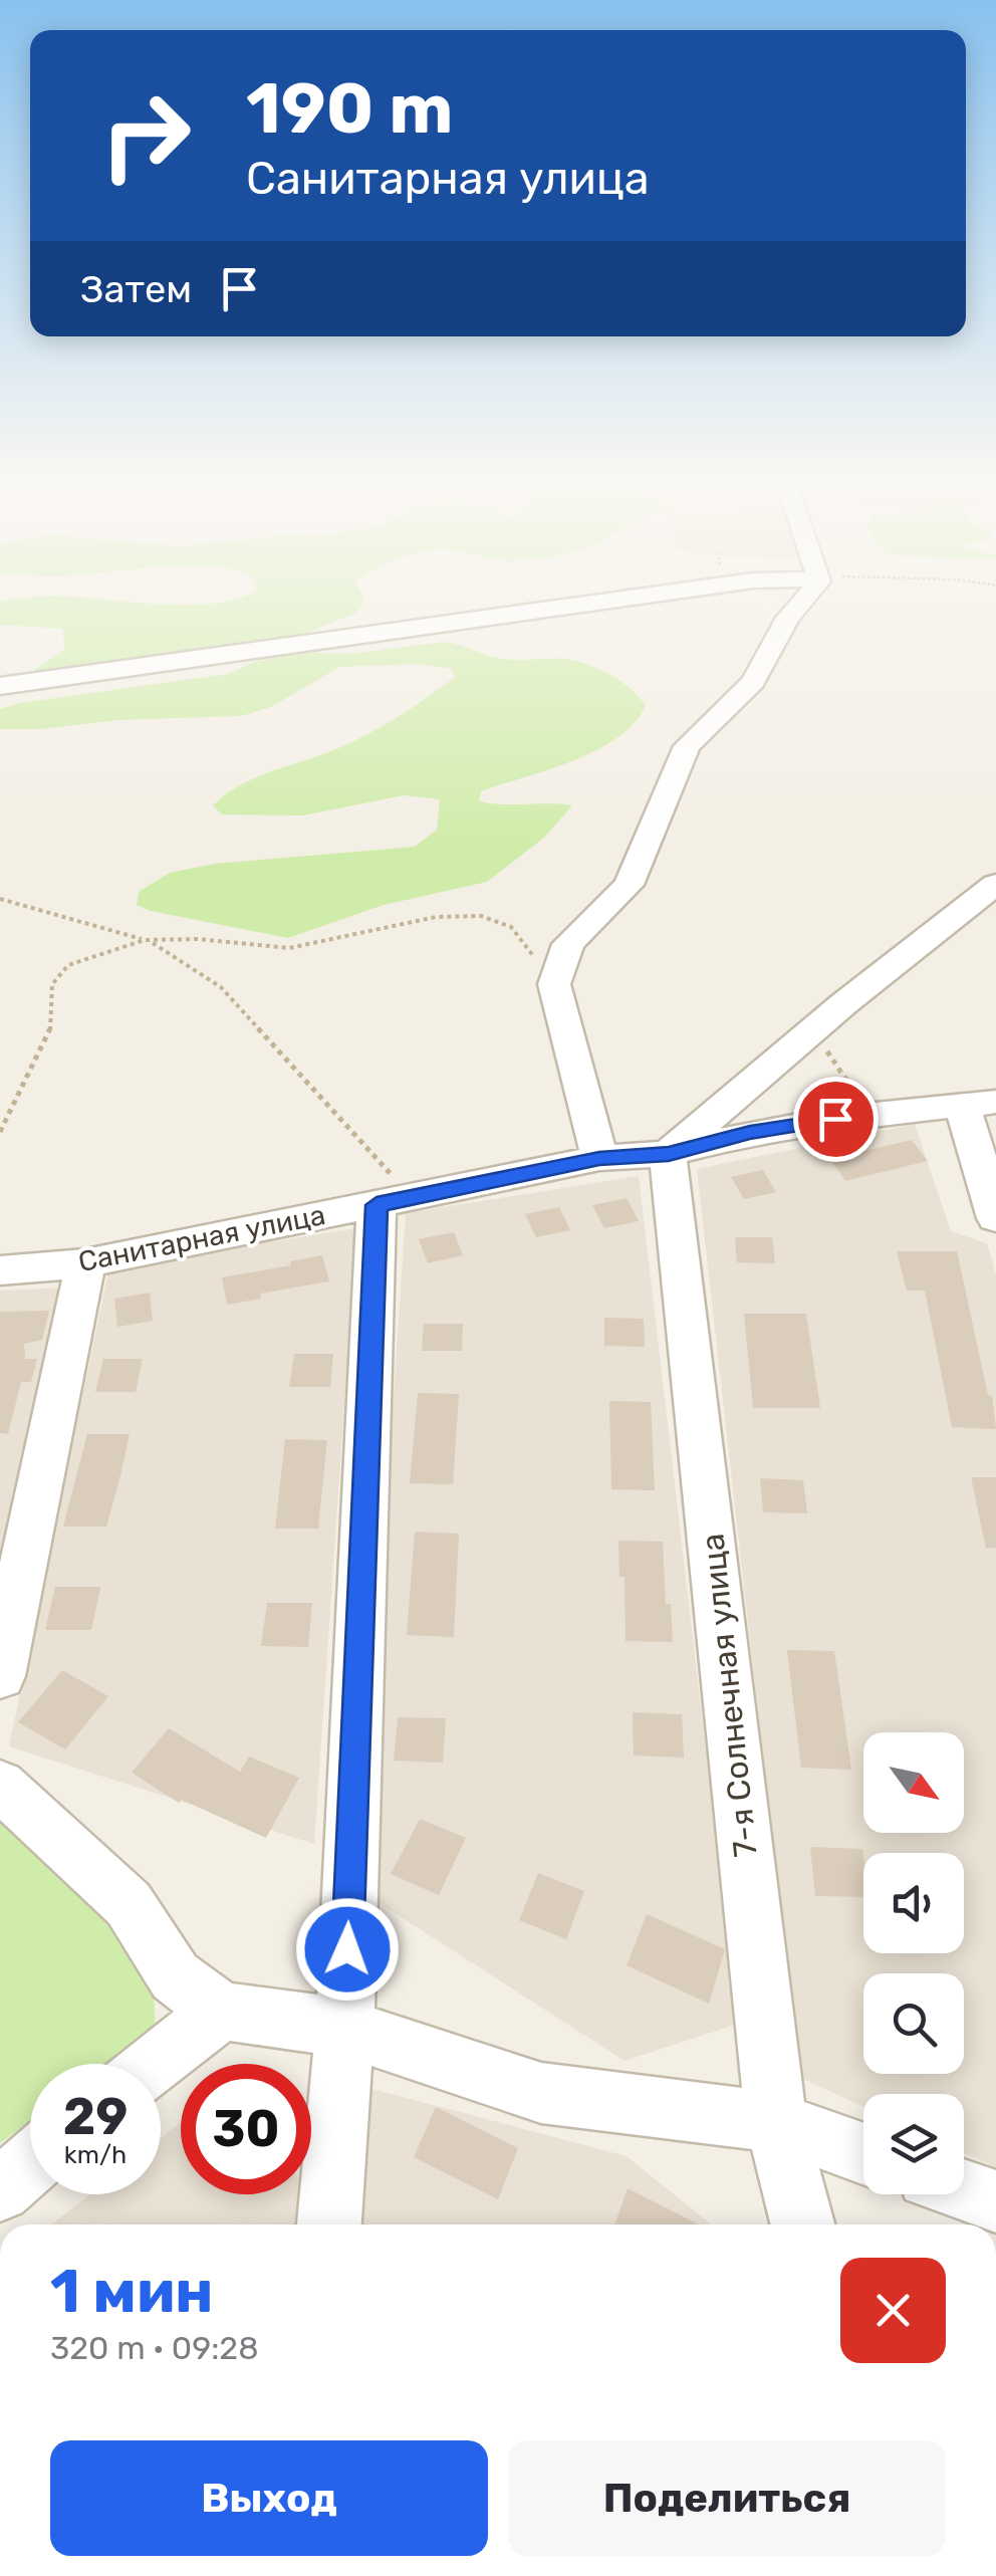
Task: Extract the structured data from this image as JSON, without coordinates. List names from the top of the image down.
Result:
{
  "streets": {
    "street": ["Санитарная улица", "7-я Солнечная улица"]
  },
  "crossings": [
    ["Санитарная улица", "7-я Солнечная улица"]
  ],
  "north": "bottom right",
  "page": {
    "turn": ["190 m", "Санитарная улица"],
    "then": "Затем",
    "speed": "29 km/h",
    "limit": "30",
    "heading": ["1 мин", "320 m · 09:28"],
    "buttons": ["Выход", "Поделиться"]
  }
}
